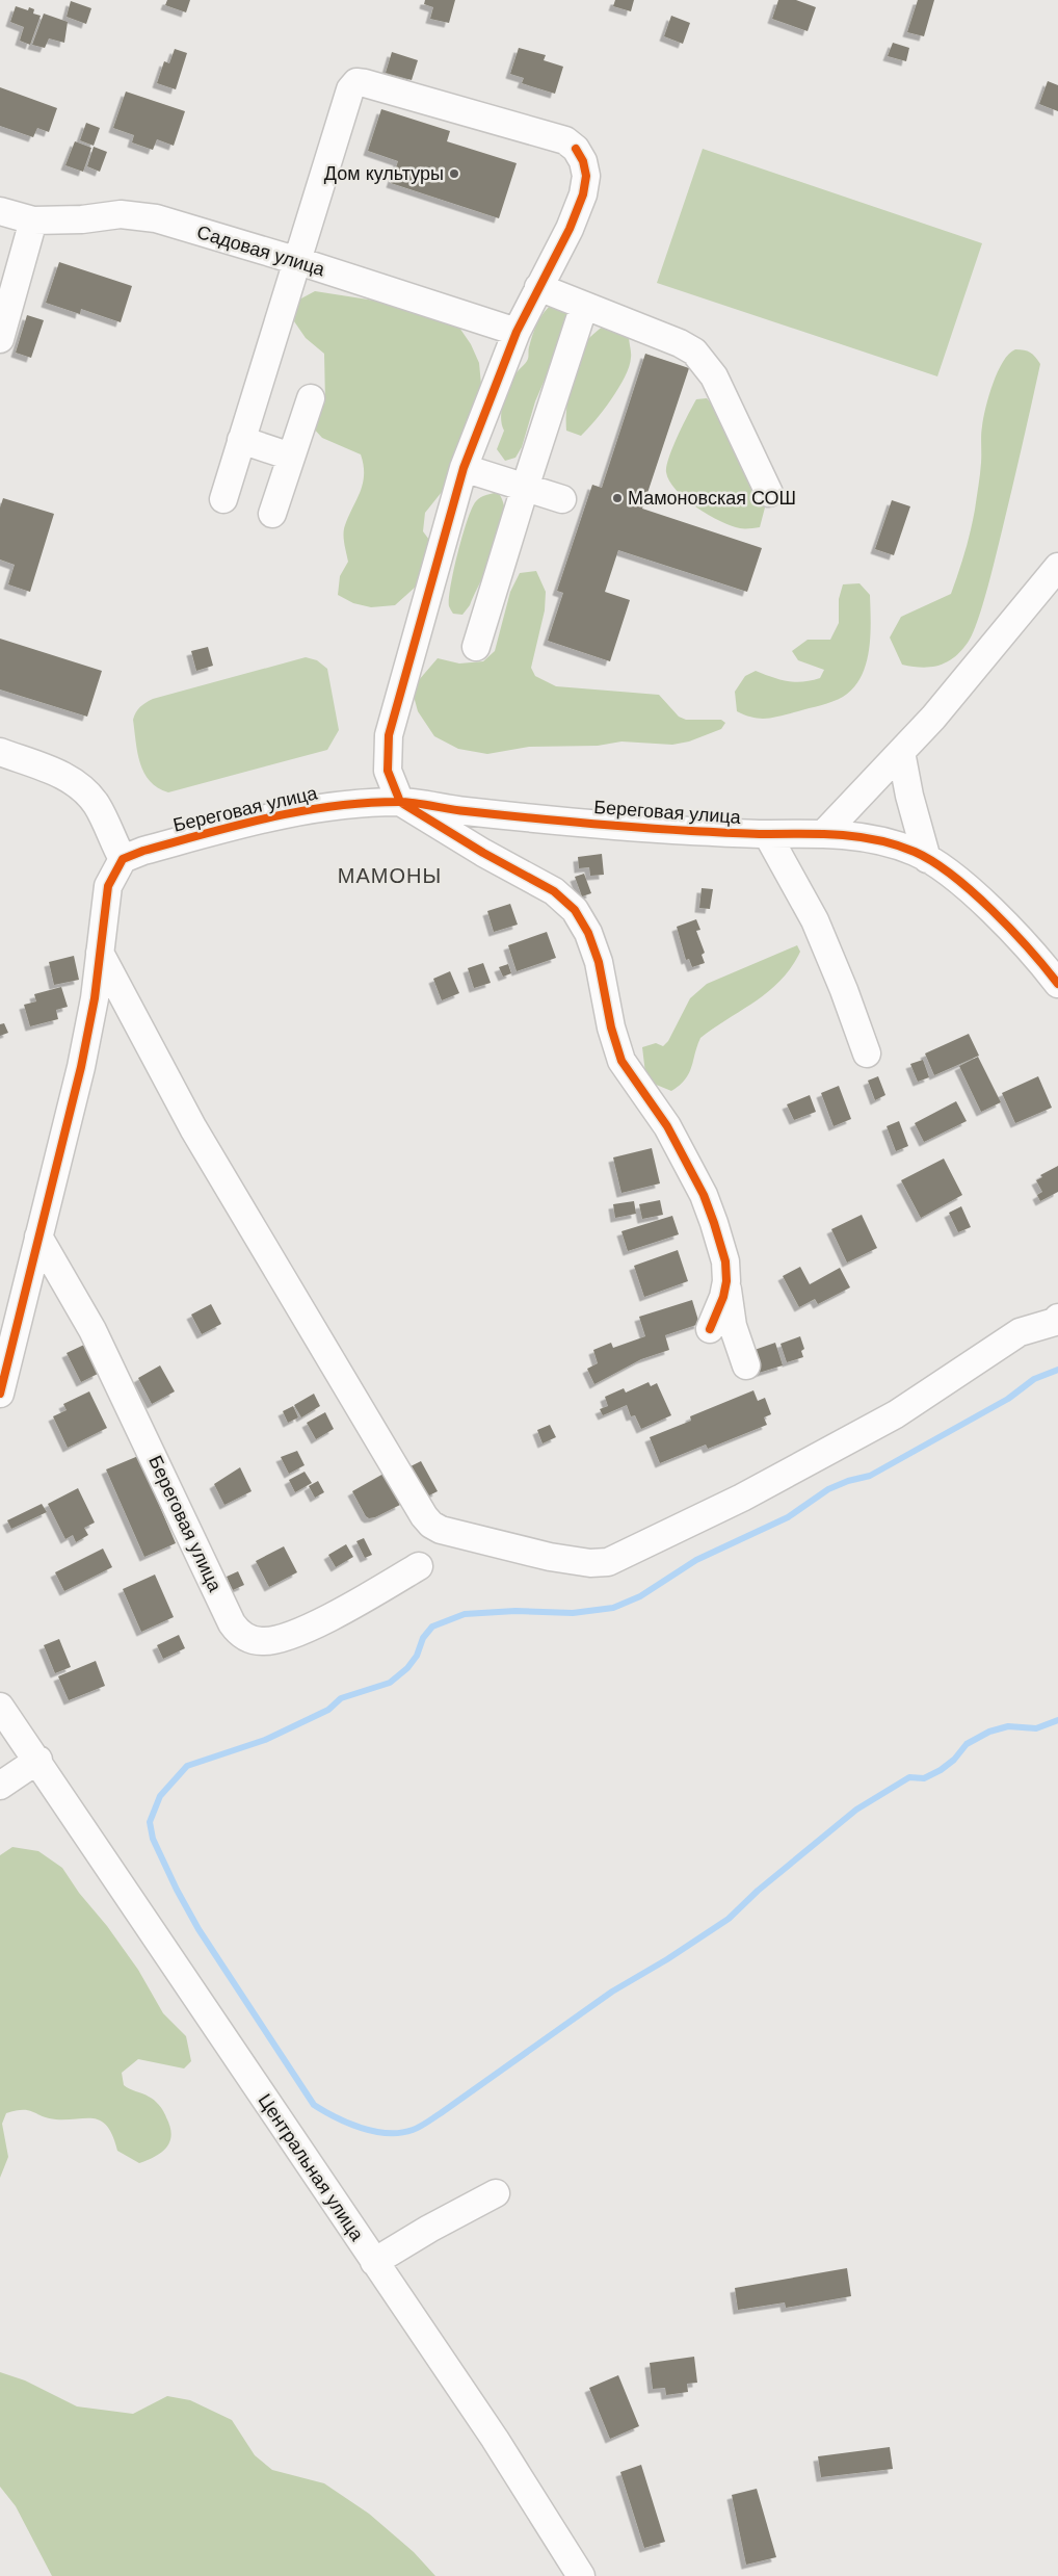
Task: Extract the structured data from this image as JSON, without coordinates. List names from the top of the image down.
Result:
{
  "streets": {
    "street": ["Садовая улица", "Береговая улица", "Центральная улица"]
  },
  "districts": ["МАМОНЫ"],
  "places": ["Дом культуры", "Мамоновская СОШ"]
}
